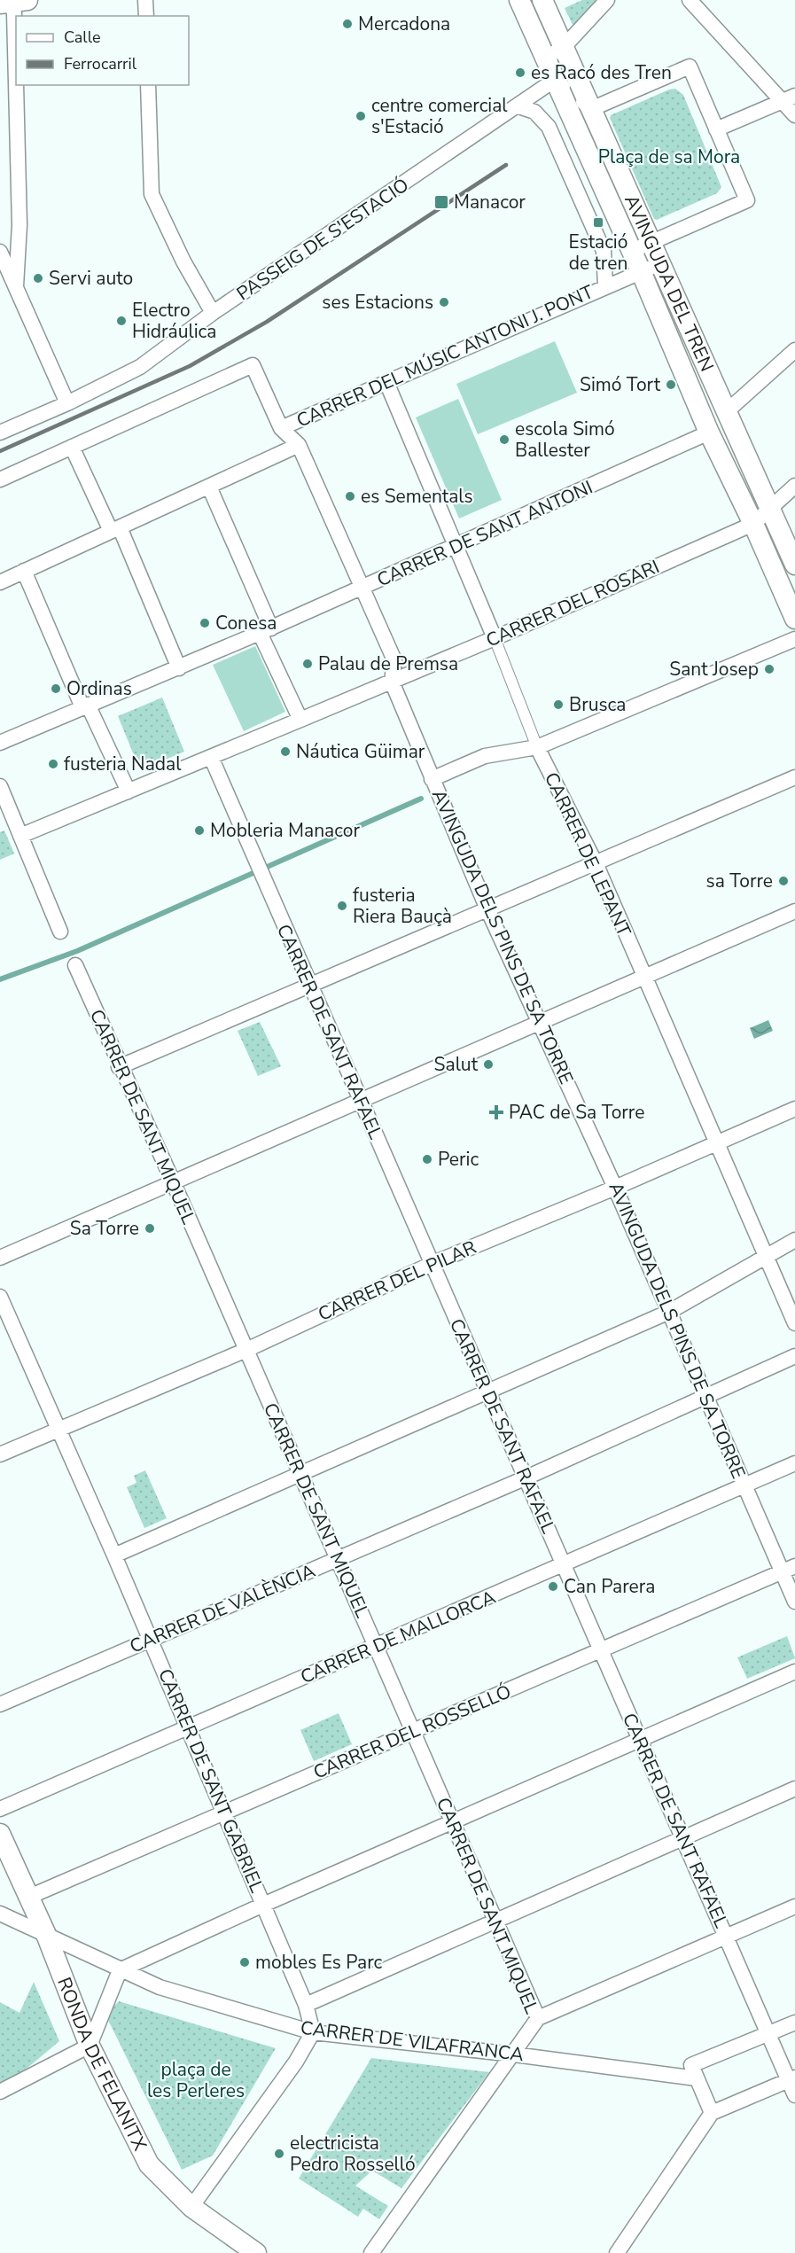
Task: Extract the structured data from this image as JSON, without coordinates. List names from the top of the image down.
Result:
{
  "streets": {
    "main road": ["AVINGUDA DEL TREN", "RONDA DE FELANITX"],
    "street": [
      "PASSEIG DE S'ESTACIÓ",
      "CARRER DEL MÚSIC ANTONI J. PONT",
      "CARRER DE SANT ANTONI",
      "CARRER DEL ROSARI",
      "CARRER DE LEPANT",
      "AVINGUDA DELS PINS DE SA TORRE",
      "CARRER DE SANT RAFAEL",
      "CARRER DE SANT MIQUEL",
      "CARRER DEL PILAR",
      "CARRER DE VALÈNCIA",
      "CARRER DE MALLORCA",
      "CARRER DEL ROSSELLÓ",
      "CARRER DE SANT GABRIEL",
      "CARRER DE VILAFRANCA"
    ]
  },
  "crossings": [
    ["AVINGUDA DEL TREN", "CARRER DEL MÚSIC ANTONI J. PONT"],
    ["AVINGUDA DEL TREN", "CARRER DE SANT ANTONI"],
    ["AVINGUDA DEL TREN", "CARRER DEL ROSARI"],
    ["CARRER DEL MÚSIC ANTONI J. PONT", "CARRER DE LEPANT"],
    ["CARRER DEL MÚSIC ANTONI J. PONT", "AVINGUDA DELS PINS DE SA TORRE"],
    ["CARRER DE SANT ANTONI", "CARRER DE LEPANT"],
    ["CARRER DE SANT ANTONI", "AVINGUDA DELS PINS DE SA TORRE"],
    ["CARRER DEL ROSARI", "CARRER DE LEPANT"],
    ["CARRER DEL ROSARI", "AVINGUDA DELS PINS DE SA TORRE"],
    ["CARRER DEL ROSARI", "CARRER DE SANT RAFAEL"],
    ["CARRER DE LEPANT", "CARRER DEL PILAR"],
    ["AVINGUDA DELS PINS DE SA TORRE", "CARRER DEL PILAR"],
    ["AVINGUDA DELS PINS DE SA TORRE", "CARRER DE VALÈNCIA"],
    ["AVINGUDA DELS PINS DE SA TORRE", "CARRER DE MALLORCA"],
    ["AVINGUDA DELS PINS DE SA TORRE", "CARRER DEL ROSSELLÓ"],
    ["CARRER DE SANT RAFAEL", "CARRER DEL PILAR"],
    ["CARRER DE SANT RAFAEL", "CARRER DE VALÈNCIA"],
    ["CARRER DE SANT RAFAEL", "CARRER DE MALLORCA"],
    ["CARRER DE SANT RAFAEL", "CARRER DEL ROSSELLÓ"],
    ["CARRER DE SANT MIQUEL", "CARRER DEL PILAR"],
    ["CARRER DE SANT MIQUEL", "CARRER DE VALÈNCIA"],
    ["CARRER DE SANT MIQUEL", "CARRER DE MALLORCA"],
    ["CARRER DE SANT MIQUEL", "CARRER DEL ROSSELLÓ"],
    ["CARRER DE SANT MIQUEL", "CARRER DE VILAFRANCA"],
    ["CARRER DEL PILAR", "CARRER DE SANT GABRIEL"],
    ["CARRER DE VALÈNCIA", "CARRER DE SANT GABRIEL"],
    ["CARRER DE MALLORCA", "CARRER DE SANT GABRIEL"],
    ["CARRER DEL ROSSELLÓ", "CARRER DE SANT GABRIEL"],
    ["CARRER DEL ROSSELLÓ", "RONDA DE FELANITX"],
    ["CARRER DE SANT GABRIEL", "CARRER DE VILAFRANCA"],
    ["CARRER DE VILAFRANCA", "RONDA DE FELANITX"]
  ],
  "parks": ["Plaça de sa Mora", "plaça de les Perleres"],
  "places": {
    "other": [
      "Mercadona",
      "es Racó des Tren",
      "centre comercial s'Estació",
      "Servi auto",
      "ses Estacions",
      "Electro Hidráulica",
      "Simó Tort",
      "escola Simó Ballester",
      "es Sementals",
      "Conesa",
      "Palau de Premsa",
      "Sant Josep",
      "Ordinas",
      "Brusca",
      "Náutica Güimar",
      "fusteria Nadal",
      "Mobleria Manacor",
      "sa Torre",
      "fusteria Riera Bauçà",
      "Salut",
      "Peric",
      "Sa Torre",
      "Can Parera",
      "mobles Es Parc",
      "electricista Pedro Rosselló"
    ],
    "transit": ["Manacor", "Estació de tren"],
    "health": ["PAC de Sa Torre"]
  },
  "legend": ["Calle", "Ferrocarril"]
}
